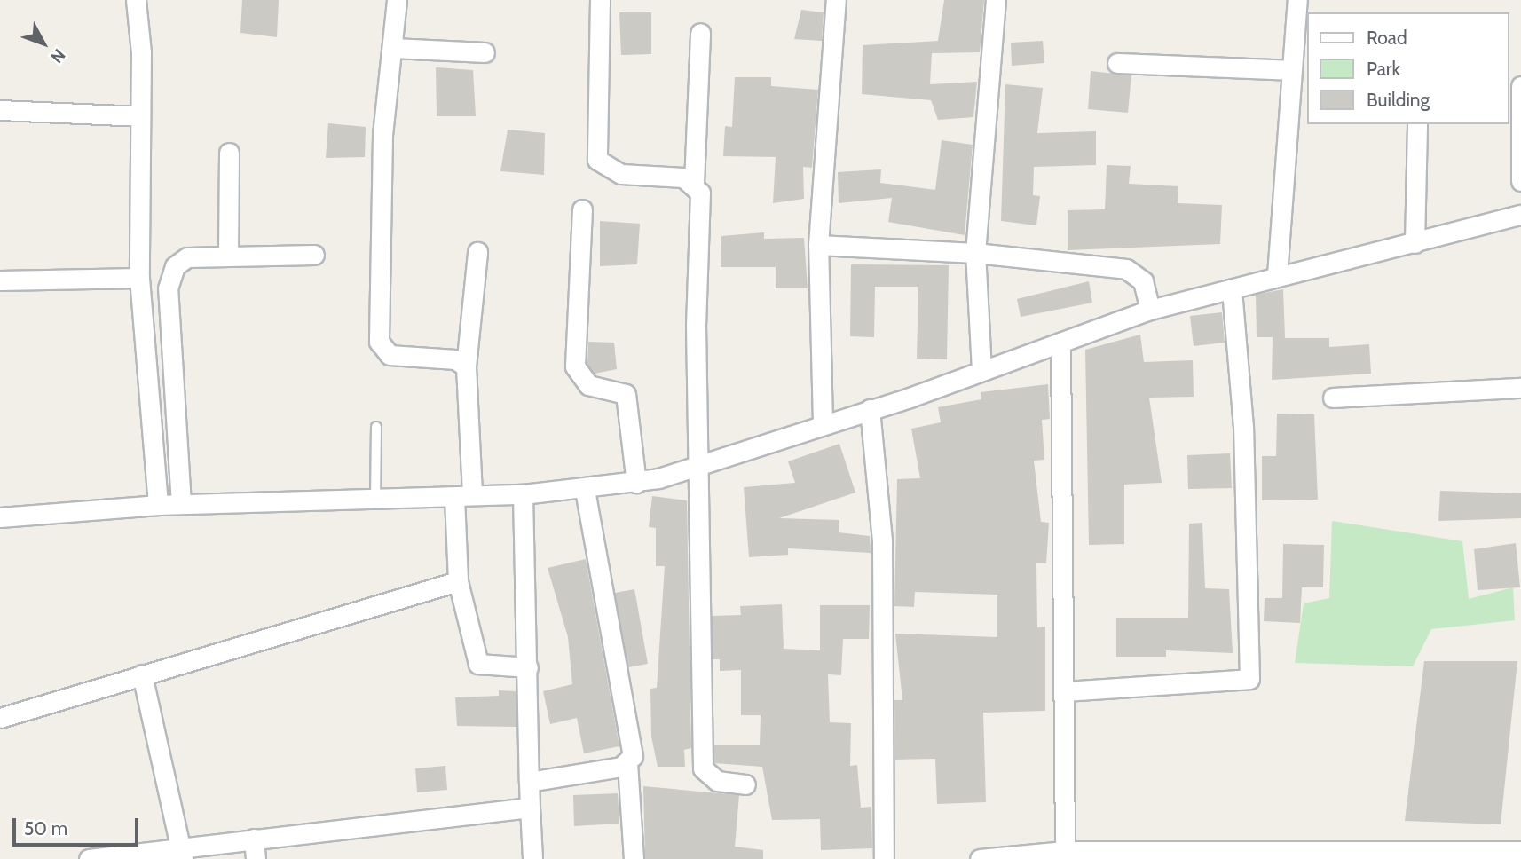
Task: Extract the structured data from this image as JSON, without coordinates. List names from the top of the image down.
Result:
{
  "legend": ["Road", "Park", "Building"],
  "scale_bar": "50 m",
  "north": "bottom right"
}
